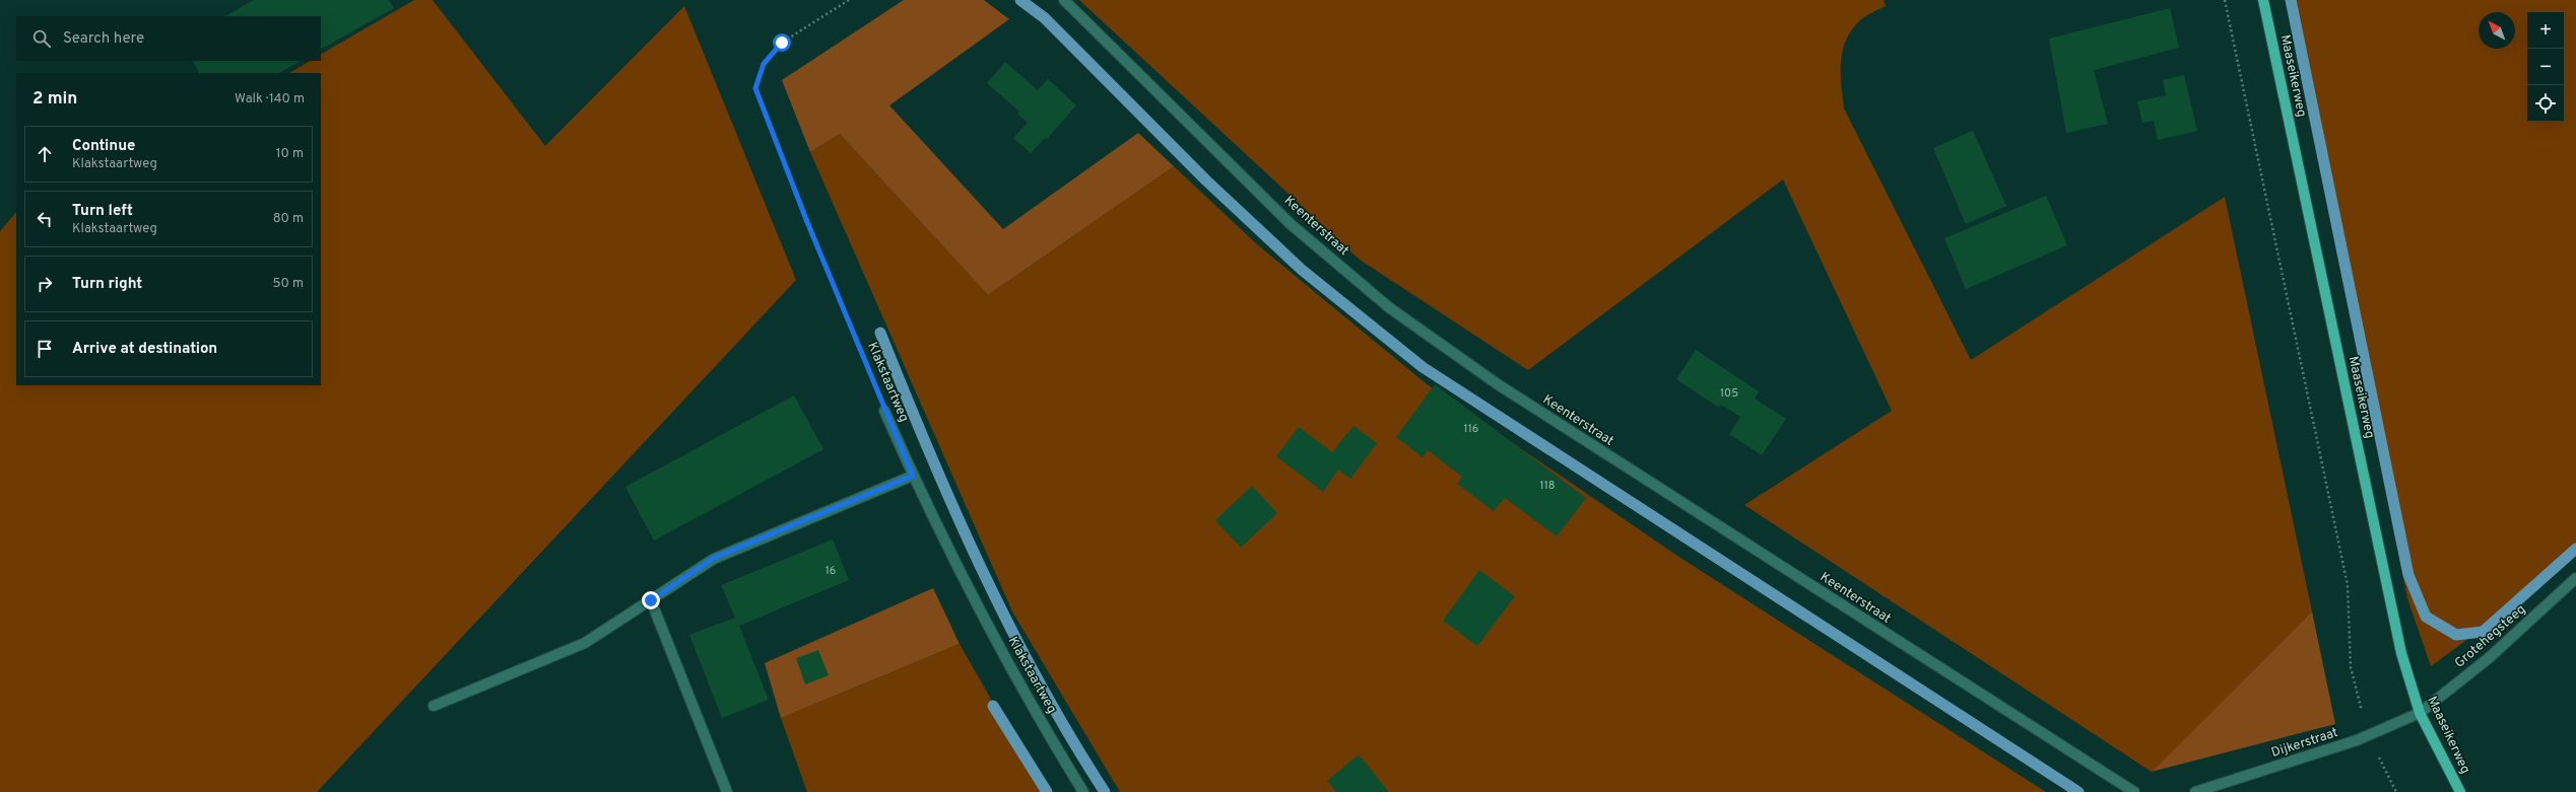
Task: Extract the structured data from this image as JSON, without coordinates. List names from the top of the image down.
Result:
{
  "streets": {
    "main road": ["Maaseikerweg"],
    "street": [
      "Keenterstraat",
      "Klakstaartweg",
      "Grotehegsteeg",
      "Dijkerstraat"
    ]
  },
  "crossings": [
    ["Maaseikerweg", "Grotehegsteeg"],
    ["Maaseikerweg", "Dijkerstraat"],
    ["Grotehegsteeg", "Dijkerstraat"]
  ],
  "house_numbers": [
    "105",
    "116",
    "118",
    "16"
  ],
  "north": "top left",
  "page": {
    "map_buttons": ["+", "−"],
    "search": "Search here",
    "heading": ["2 min", "Walk · 140 m"],
    "list": [
      ["Continue", "Klakstaartweg", "10 m"],
      ["Turn left", "Klakstaartweg", "80 m"],
      ["Turn right", "50 m"],
      "Arrive at destination"
    ]
  }
}
